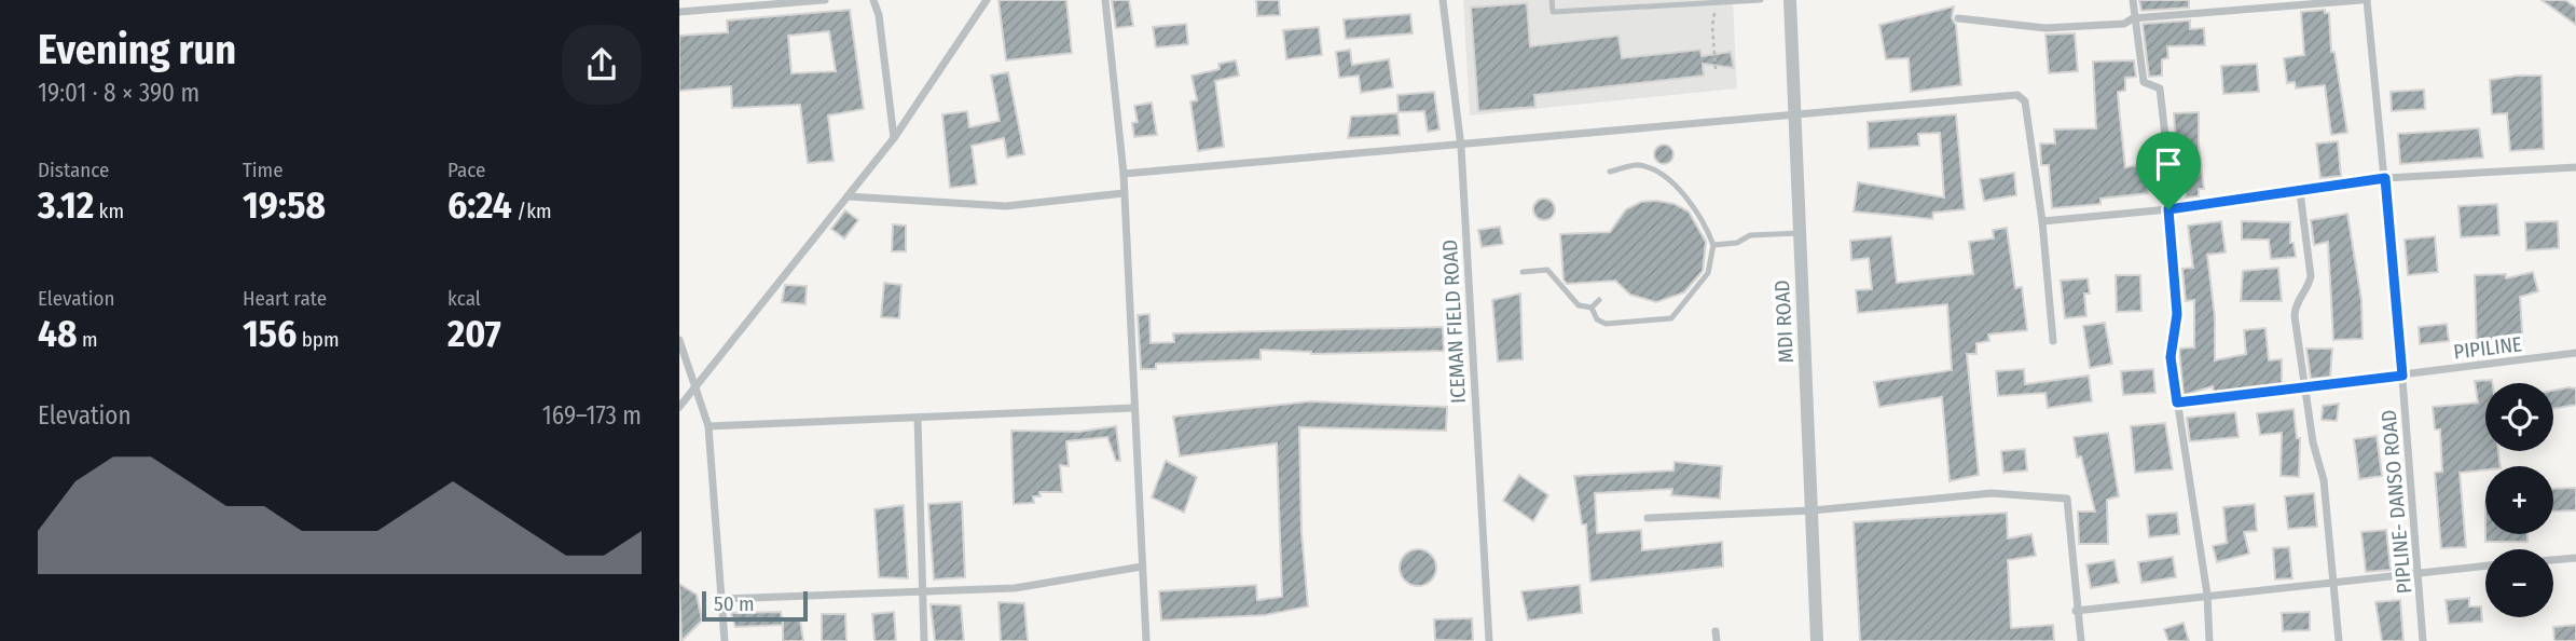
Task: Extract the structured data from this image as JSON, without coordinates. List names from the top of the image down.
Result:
{
  "streets": {
    "street": [
      "ICEMAN FIELD ROAD",
      "MDI ROAD",
      "PIPILINE",
      "PIPLINE- DANSO ROAD"
    ]
  },
  "crossings": [
    ["PIPILINE", "PIPLINE- DANSO ROAD"]
  ],
  "scale_bar": "50 m",
  "page": {
    "heading": ["Evening run", "19:01 · 8 × 390 m"],
    "stats": [
      ["Distance", "3.12 km"],
      ["Time", "19:58"],
      ["Pace", "6:24 /km"],
      ["Elevation", "48 m"],
      ["Heart rate", "156 bpm"],
      ["kcal", "207"]
    ],
    "map_buttons": ["+", "−"],
    "chart": ["Elevation", "169–173 m"],
    "scale": "50 m"
  }
}
